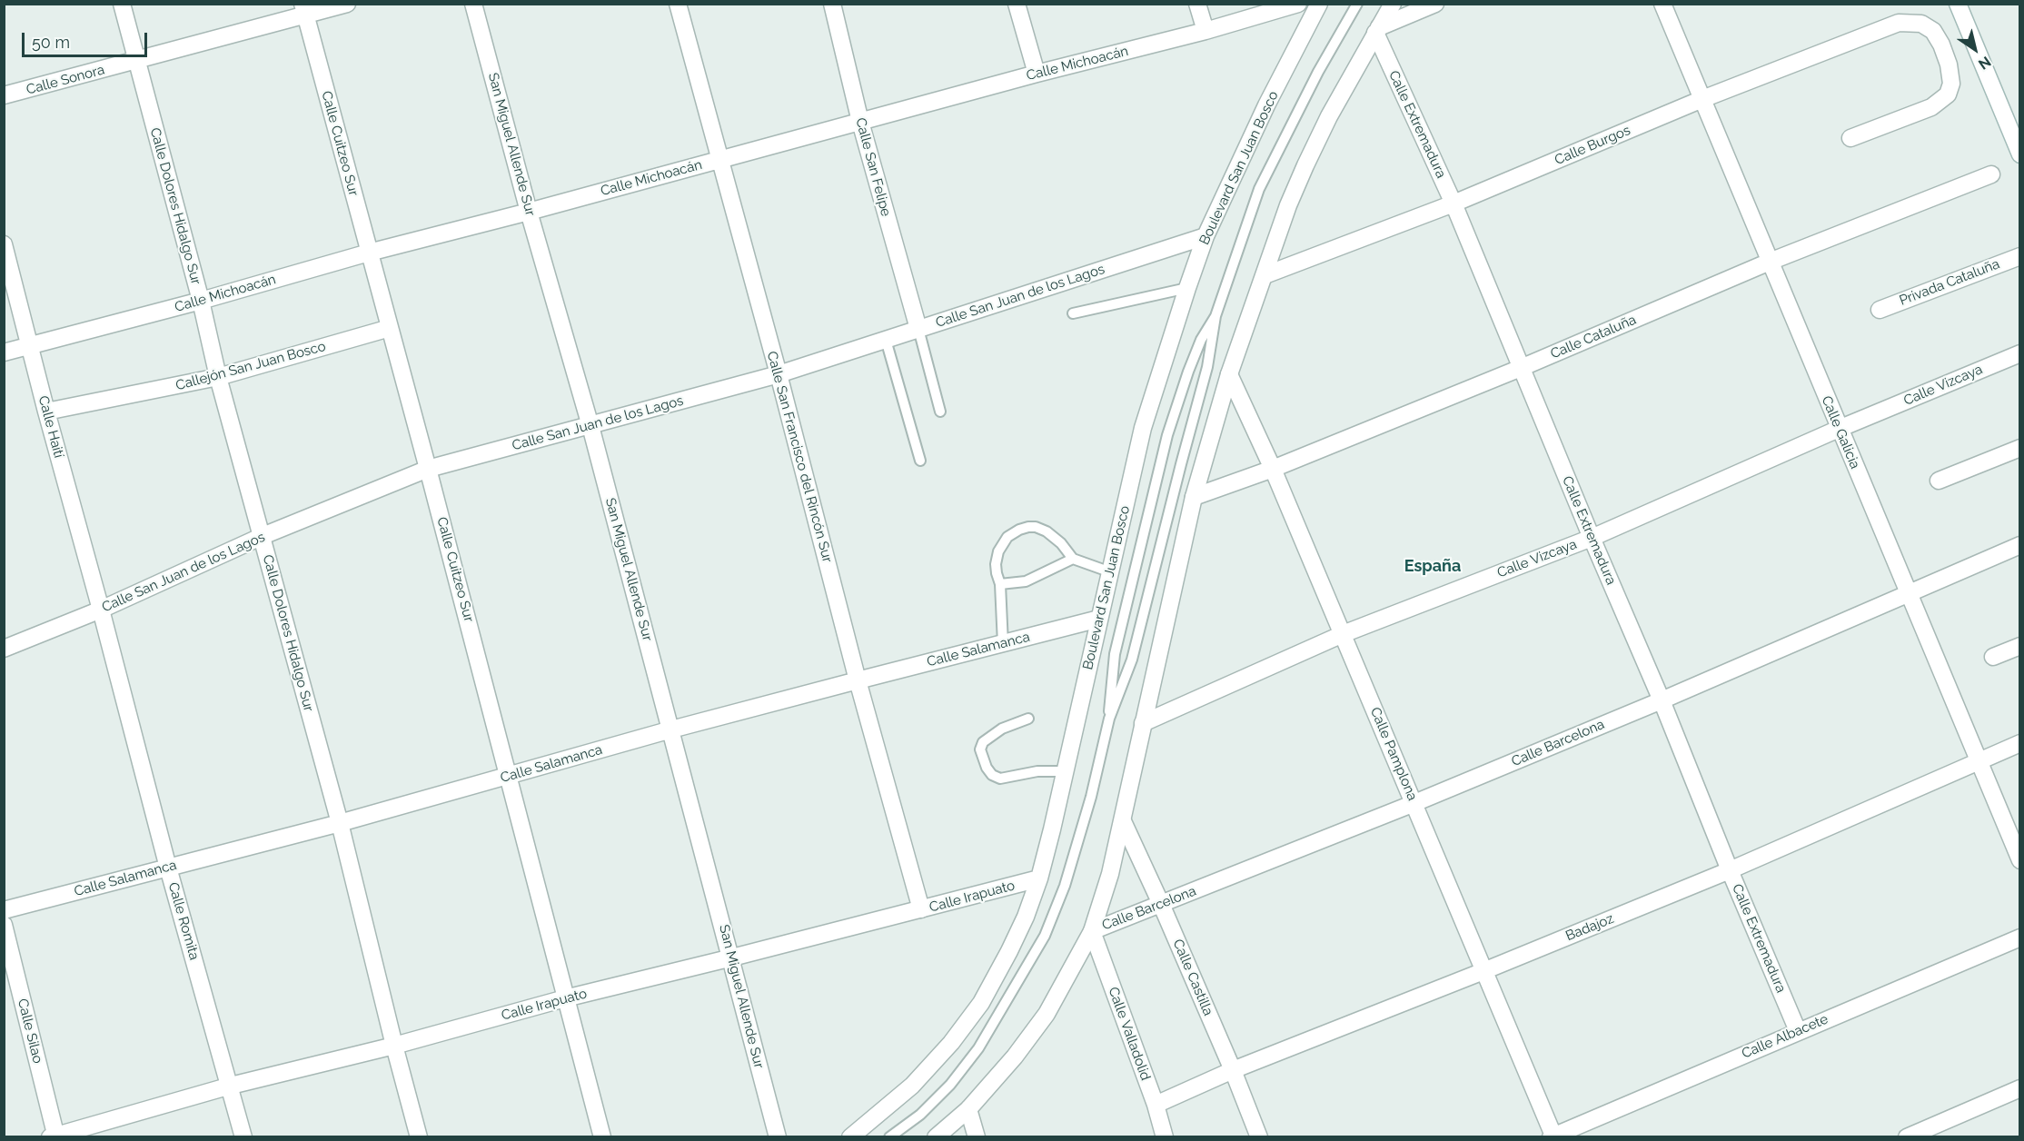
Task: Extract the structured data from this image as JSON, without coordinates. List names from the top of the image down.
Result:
{
  "streets": {
    "street": [
      "Calle Michoacán",
      "Calle Sonora",
      "Calle Extremadura",
      "Calle Cuitzeo Sur",
      "San Miguel Allende Sur",
      "Calle Burgos",
      "Calle San Felipe",
      "Boulevard San Juan Bosco",
      "Calle Dolores Hidalgo Sur",
      "Privada Cataluña",
      "Calle San Juan de los Lagos",
      "Calle Cataluña",
      "Callejón San Juan Bosco",
      "Calle Vizcaya",
      "Calle Haití",
      "Calle Galicia",
      "Calle San Francisco del Rincón Sur",
      "Calle Salamanca",
      "Calle Barcelona",
      "Calle Pamplona",
      "Calle Irapuato",
      "Calle Romita",
      "Badajoz",
      "Calle Castilla",
      "Calle Silao",
      "Calle Valladolid",
      "Calle Albacete"
    ]
  },
  "crossings": [
    ["Calle Michoacán", "Calle Cuitzeo Sur"],
    ["Calle Michoacán", "San Miguel Allende Sur"],
    ["Calle Michoacán", "Calle San Felipe"],
    ["Calle Michoacán", "Calle Dolores Hidalgo Sur"],
    ["Calle Michoacán", "Calle Haití"],
    ["Calle Michoacán", "Calle San Francisco del Rincón Sur"],
    ["Calle Sonora", "Calle Cuitzeo Sur"],
    ["Calle Sonora", "Calle Dolores Hidalgo Sur"],
    ["Calle Extremadura", "Calle Burgos"],
    ["Calle Extremadura", "Calle Cataluña"],
    ["Calle Extremadura", "Calle Vizcaya"],
    ["Calle Extremadura", "Calle Barcelona"],
    ["Calle Extremadura", "Badajoz"],
    ["Calle Extremadura", "Calle Albacete"],
    ["Calle Cuitzeo Sur", "Calle San Juan de los Lagos"],
    ["Calle Cuitzeo Sur", "Callejón San Juan Bosco"],
    ["Calle Cuitzeo Sur", "Calle Salamanca"],
    ["Calle Cuitzeo Sur", "Calle Irapuato"],
    ["San Miguel Allende Sur", "Calle San Juan de los Lagos"],
    ["San Miguel Allende Sur", "Calle Salamanca"],
    ["San Miguel Allende Sur", "Calle Irapuato"],
    ["Calle Burgos", "Calle Galicia"],
    ["Calle San Felipe", "Calle San Juan de los Lagos"],
    ["Boulevard San Juan Bosco", "Calle San Juan de los Lagos"],
    ["Boulevard San Juan Bosco", "Calle Salamanca"],
    ["Boulevard San Juan Bosco", "Calle Irapuato"],
    ["Calle Dolores Hidalgo Sur", "Calle San Juan de los Lagos"],
    ["Calle Dolores Hidalgo Sur", "Callejón San Juan Bosco"],
    ["Calle Dolores Hidalgo Sur", "Calle Salamanca"],
    ["Calle Dolores Hidalgo Sur", "Calle Irapuato"],
    ["Calle San Juan de los Lagos", "Calle Haití"],
    ["Calle San Juan de los Lagos", "Calle San Francisco del Rincón Sur"],
    ["Calle San Juan de los Lagos", "Calle Romita"],
    ["Calle Cataluña", "Calle Galicia"],
    ["Calle Cataluña", "Calle Pamplona"],
    ["Callejón San Juan Bosco", "Calle Haití"],
    ["Calle Vizcaya", "Calle Galicia"],
    ["Calle Vizcaya", "Calle Pamplona"],
    ["Calle Haití", "Calle Romita"],
    ["Calle Galicia", "Calle Barcelona"],
    ["Calle Galicia", "Badajoz"],
    ["Calle San Francisco del Rincón Sur", "Calle Salamanca"],
    ["Calle San Francisco del Rincón Sur", "Calle Irapuato"],
    ["Calle Salamanca", "Calle Romita"],
    ["Calle Barcelona", "Calle Pamplona"],
    ["Calle Barcelona", "Calle Castilla"],
    ["Calle Barcelona", "Calle Valladolid"],
    ["Calle Pamplona", "Badajoz"],
    ["Calle Pamplona", "Calle Albacete"],
    ["Calle Irapuato", "Calle Romita"],
    ["Calle Irapuato", "Calle Silao"],
    ["Badajoz", "Calle Castilla"],
    ["Badajoz", "Calle Valladolid"]
  ],
  "districts": ["España"],
  "scale_bar": "50 m",
  "north": "bottom right"
}
